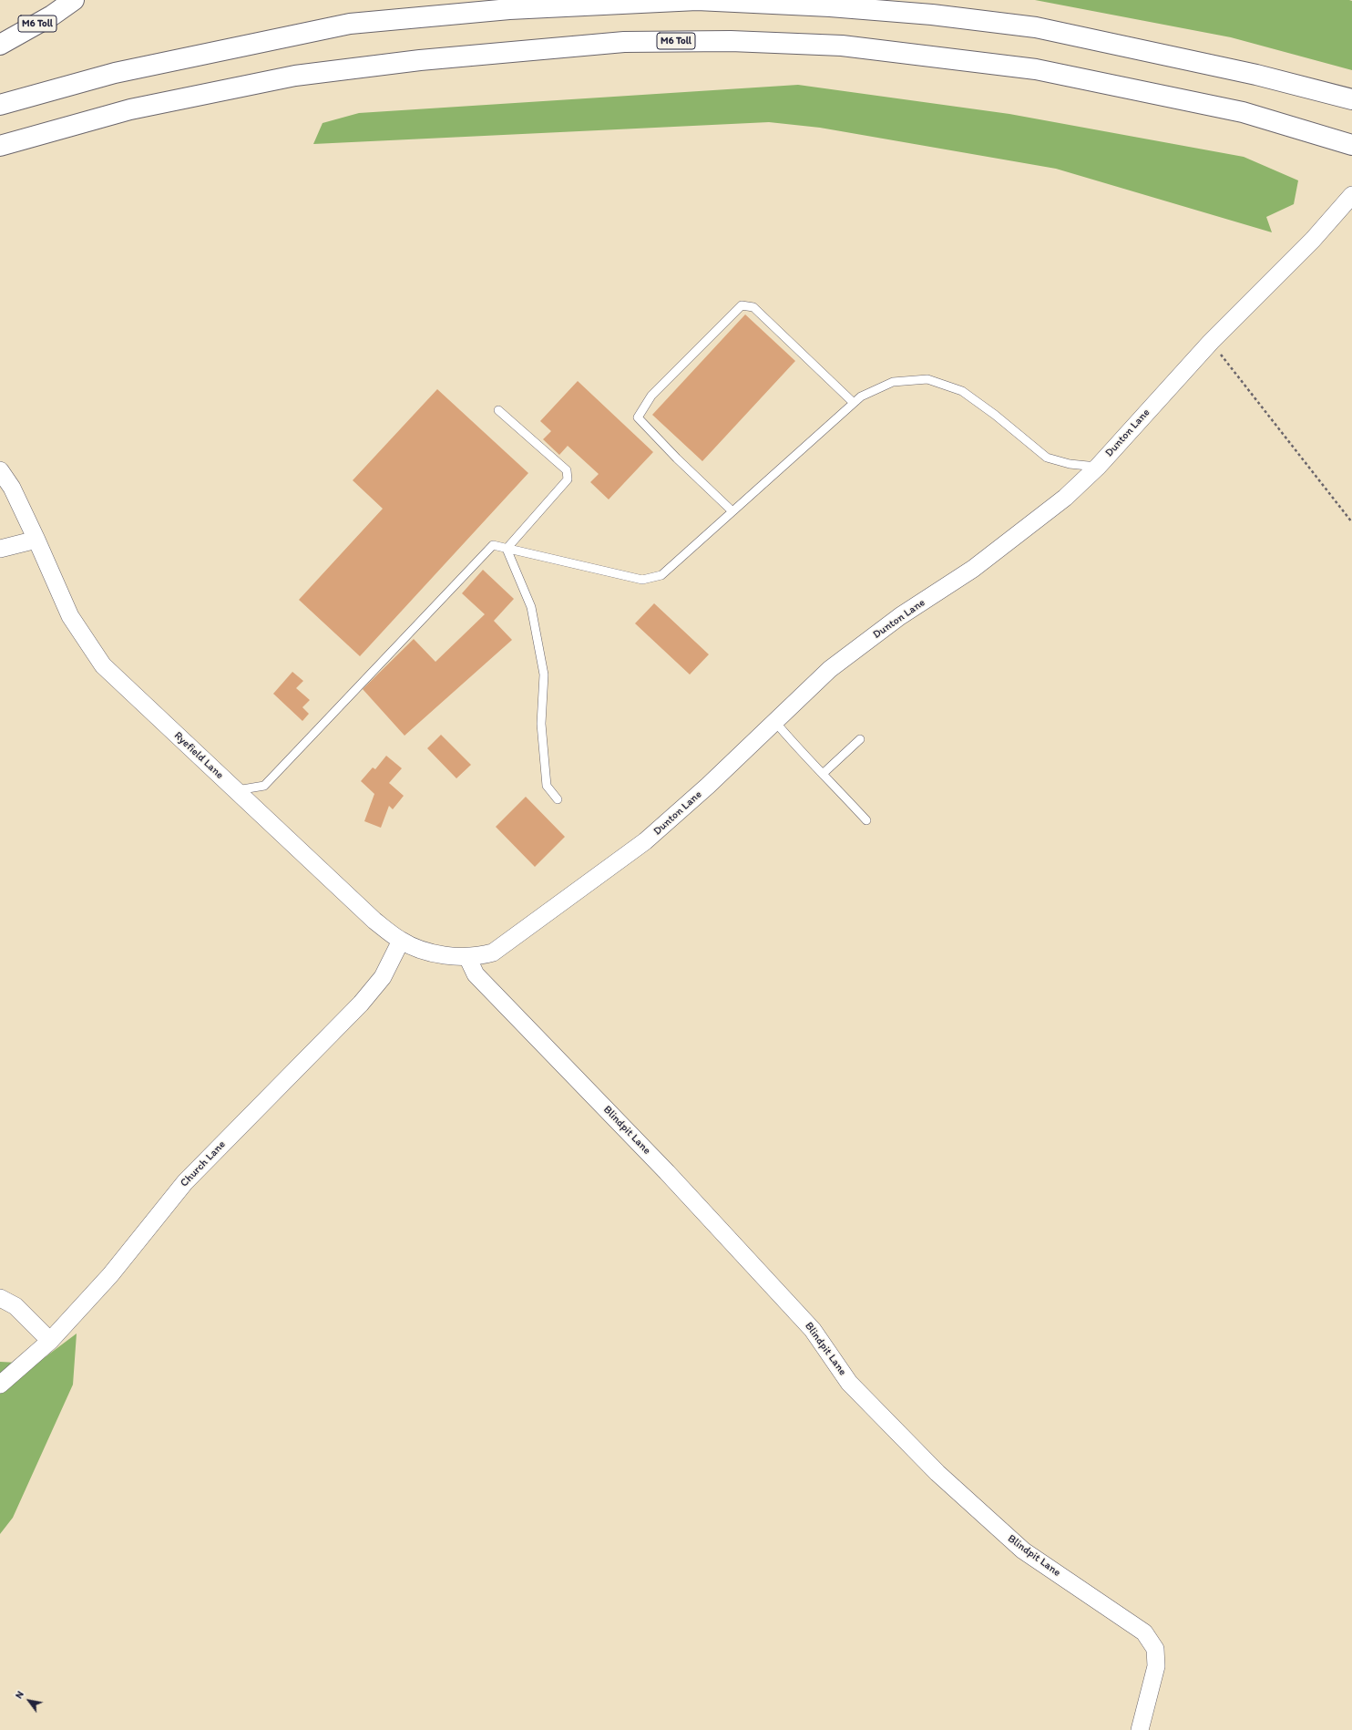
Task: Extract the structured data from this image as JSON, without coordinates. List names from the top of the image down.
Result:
{
  "streets": {
    "highway": ["M6 Toll"],
    "street": [
      "Dunton Lane",
      "Ryefield Lane",
      "Blindpit Lane",
      "Church Lane"
    ]
  },
  "crossings": [
    ["Dunton Lane", "Ryefield Lane"],
    ["Dunton Lane", "Blindpit Lane"],
    ["Dunton Lane", "Church Lane"],
    ["Ryefield Lane", "Church Lane"]
  ],
  "north": "top left"
}
